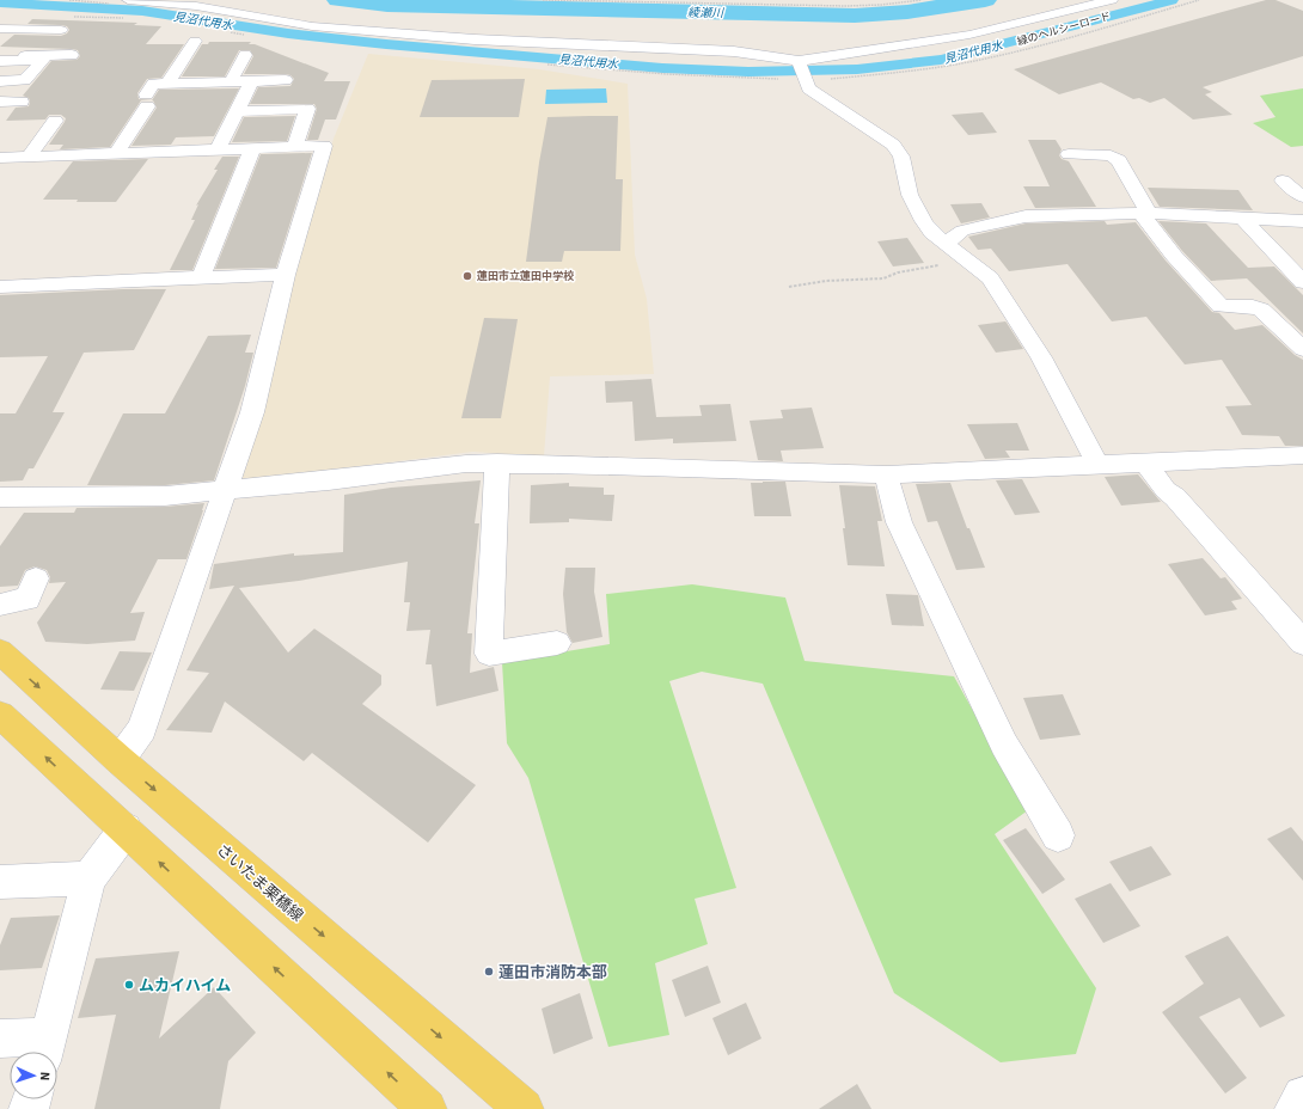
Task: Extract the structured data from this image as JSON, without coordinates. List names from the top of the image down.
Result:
{
  "streets": {
    "main road": ["さいたま栗橋線"],
    "path": ["緑のヘルシーロード"]
  },
  "water": ["綾瀬川", "見沼代用水"],
  "places": ["蓮田市立蓮田中学校", "蓮田市消防本部", "ムカイハイム"],
  "north": "right"
}
